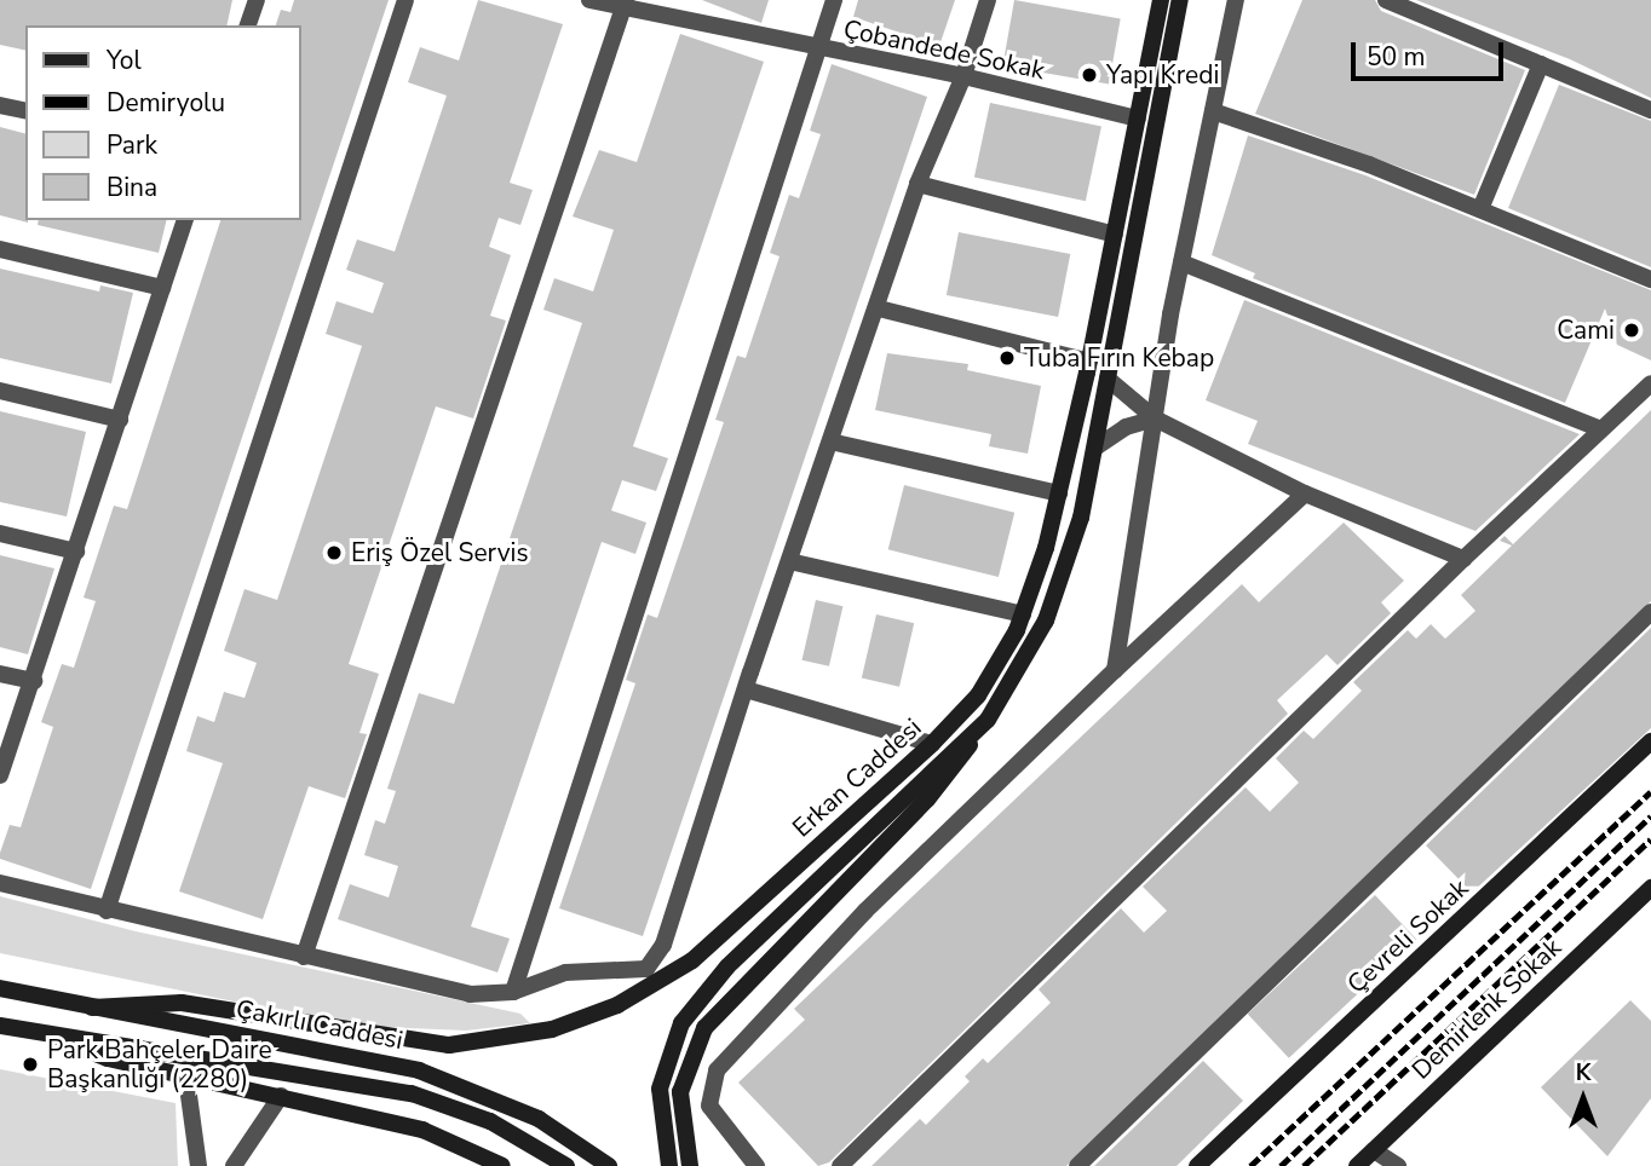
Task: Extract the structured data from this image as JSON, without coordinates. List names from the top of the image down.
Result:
{
  "streets": {
    "main road": [
      "Erkan Caddesi",
      "Çevreli Sokak",
      "Demirlenk Sokak",
      "Çakırlı Caddesi"
    ],
    "street": ["Çobandede Sokak"]
  },
  "crossings": [
    ["Çobandede Sokak", "Erkan Caddesi"],
    ["Erkan Caddesi", "Çakırlı Caddesi"]
  ],
  "places": [
    "Yapı Kredi",
    "Cami",
    "Tuba Fırın Kebap",
    "Eriş Özel Servis",
    "Park Bahçeler Dai̇re Başkanlığı (2280)"
  ],
  "legend": [
    "Yol",
    "Demiryolu",
    "Park",
    "Bina"
  ],
  "scale_bar": "50 m",
  "north": "top"
}
